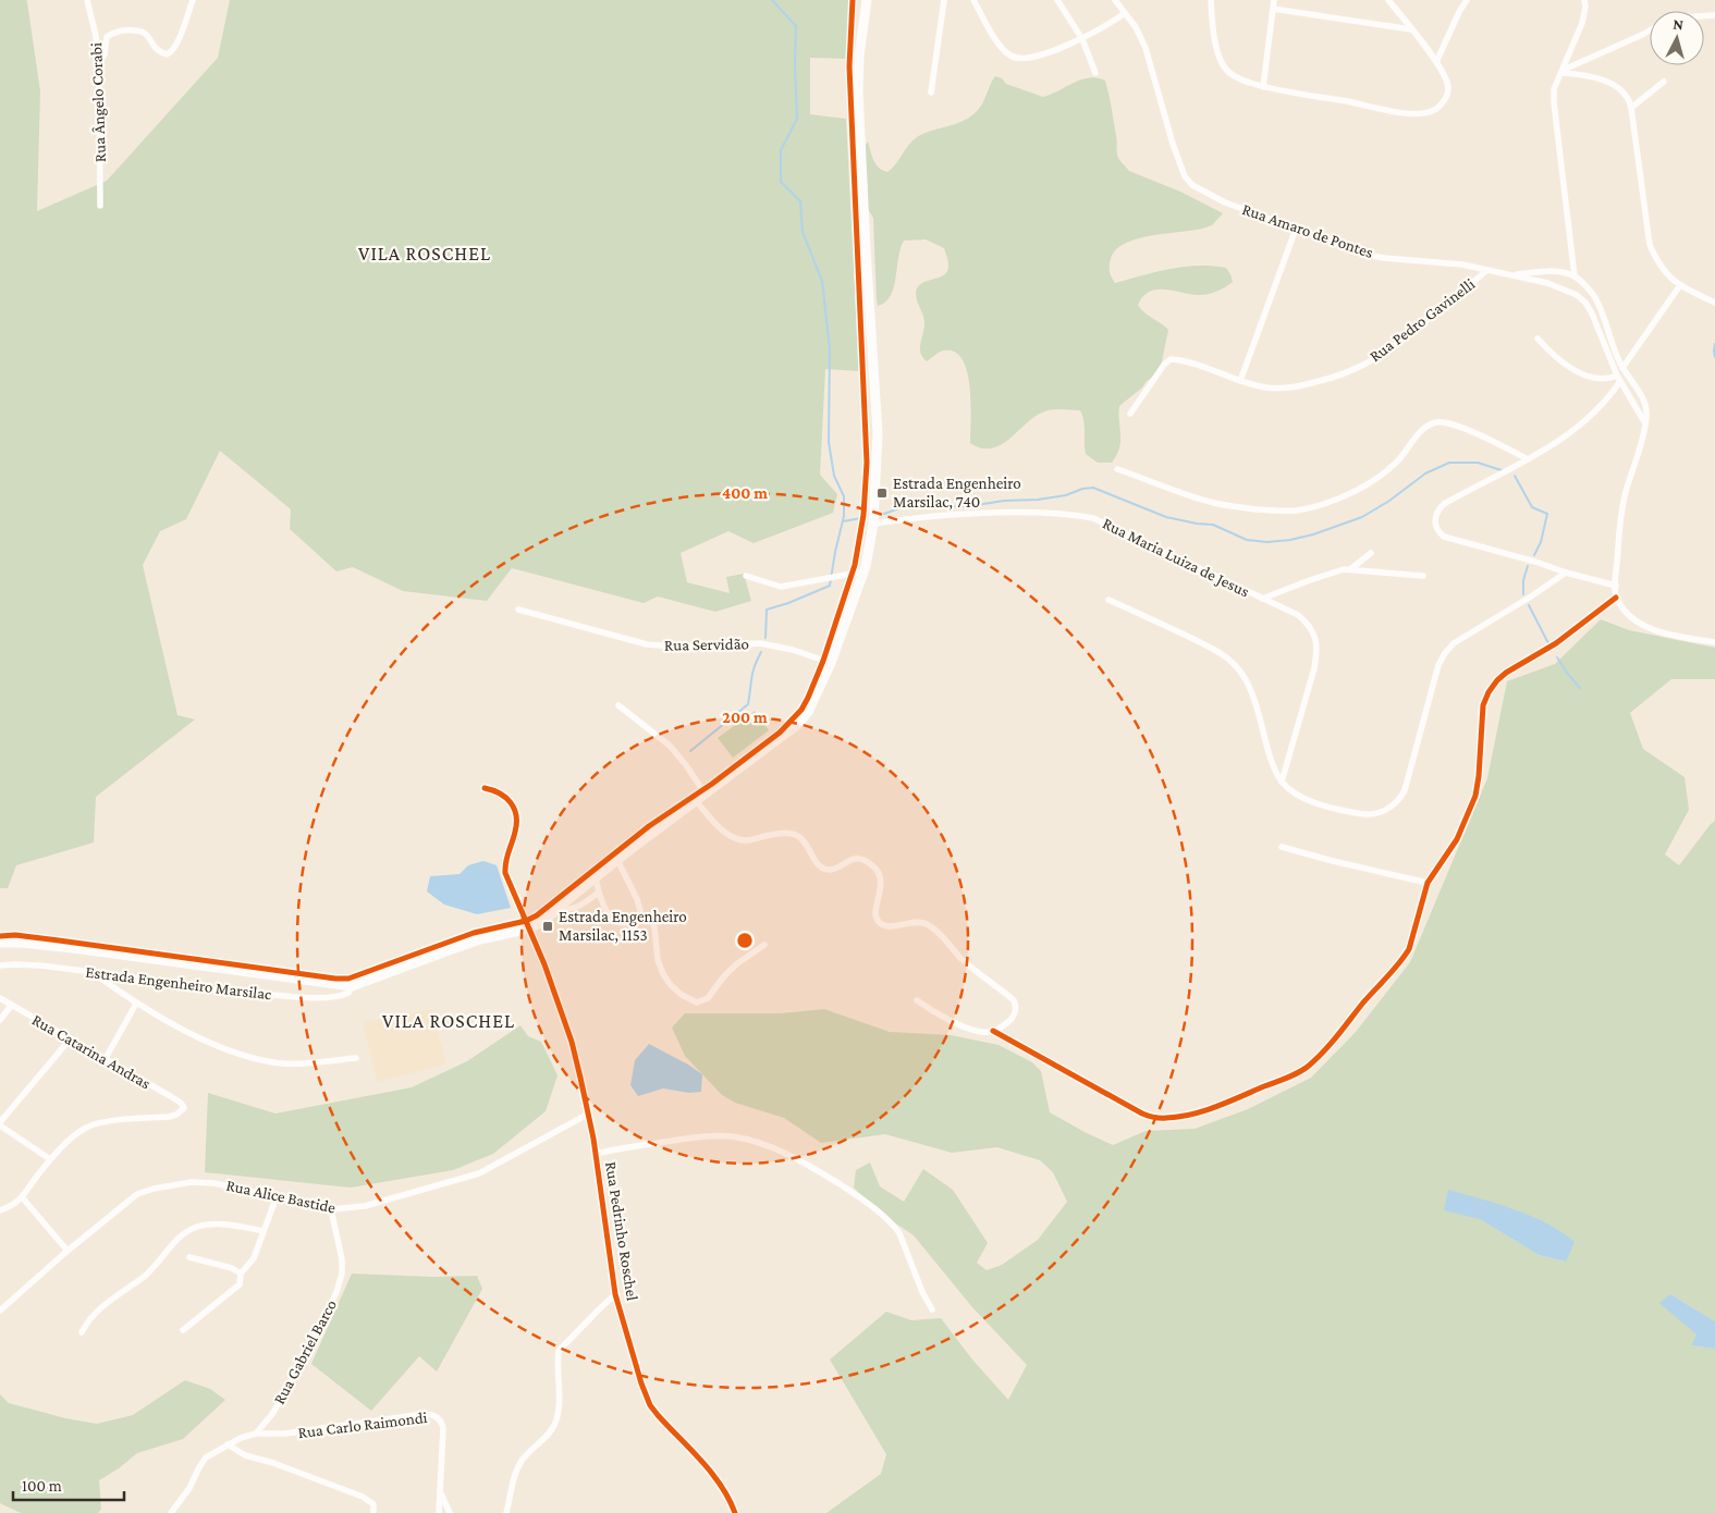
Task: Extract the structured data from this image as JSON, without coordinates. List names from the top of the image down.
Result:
{
  "streets": {
    "main road": ["Estrada Engenheiro Marsilac"],
    "street": [
      "Rua Ângelo Corabi",
      "Rua Amaro de Pontes",
      "Rua Pedro Gavinelli",
      "Rua Maria Luiza de Jesus",
      "Rua Servidão",
      "Rua Catarina Andras",
      "Rua Alice Bastide",
      "Rua Pedrinho Roschel",
      "Rua Gabriel Barco",
      "Rua Carlo Raimondi"
    ]
  },
  "crossings": [
    ["Rua Amaro de Pontes", "Rua Pedro Gavinelli"],
    ["Rua Maria Luiza de Jesus", "Estrada Engenheiro Marsilac"],
    ["Rua Servidão", "Estrada Engenheiro Marsilac"],
    ["Estrada Engenheiro Marsilac", "Rua Pedrinho Roschel"],
    ["Rua Alice Bastide", "Rua Pedrinho Roschel"],
    ["Rua Alice Bastide", "Rua Gabriel Barco"],
    ["Rua Gabriel Barco", "Rua Carlo Raimondi"]
  ],
  "districts": ["VILA ROSCHEL", "VILA ROSCHEL"],
  "places": {
    "transit": ["Estrada Engenheiro Marsilac, 740", "Estrada Engenheiro Marsilac, 1153"]
  },
  "scale_bar": "100 m",
  "north": "top",
  "rings": ["400 m", "200 m"]
}
